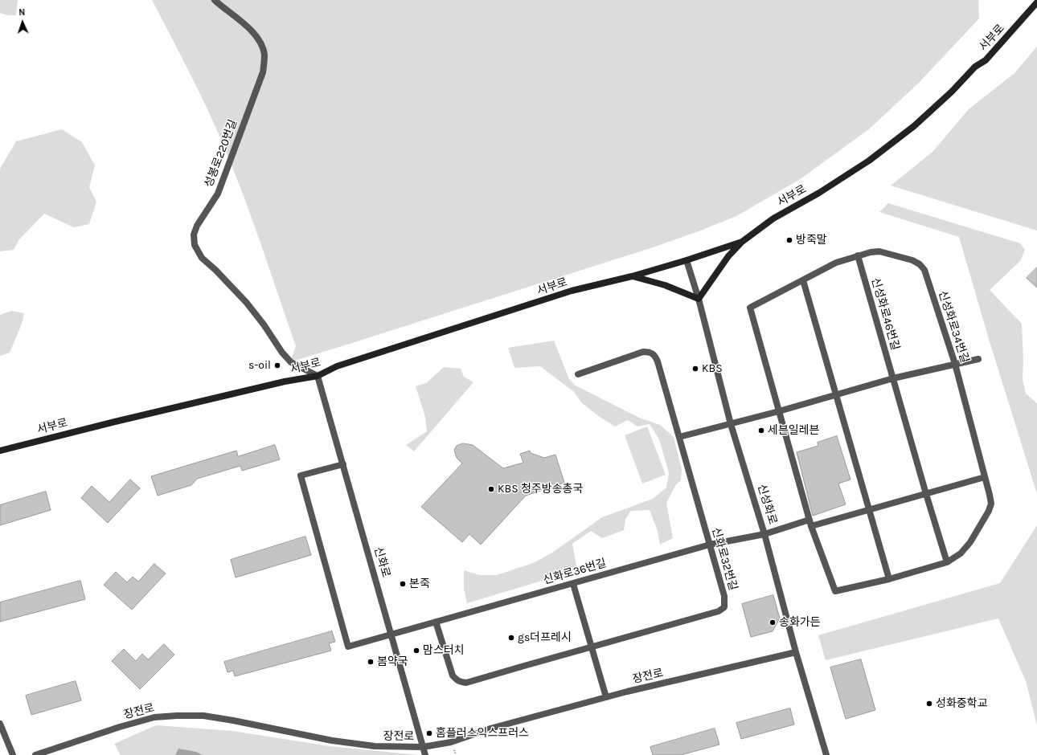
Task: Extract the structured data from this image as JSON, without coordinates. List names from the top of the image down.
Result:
{
  "streets": {
    "main road": ["서부로"],
    "street": [
      "성봉로220번길",
      "신성화로46번길",
      "신성화로34번길",
      "신성화로",
      "신화로32번길",
      "신화로",
      "신화로36번길",
      "장전로"
    ]
  },
  "crossings": [
    ["서부로", "성봉로220번길"],
    ["서부로", "신성화로"],
    ["서부로", "신화로"],
    ["성봉로220번길", "신화로"],
    ["신성화로46번길", "신성화로34번길"],
    ["신성화로", "신화로36번길"],
    ["신성화로", "장전로"],
    ["신화로32번길", "신화로36번길"],
    ["신화로", "신화로36번길"],
    ["신화로", "장전로"]
  ],
  "places": [
    "방죽말",
    "s-oil",
    "KBS",
    "세븐일레븐",
    "KBS 청주방송총국",
    "본죽",
    "송화가든",
    "gs더프레시",
    "맘스터치",
    "봄약국",
    "성화중학교",
    "홈플러스익스프러스"
  ],
  "north": "top"
}
